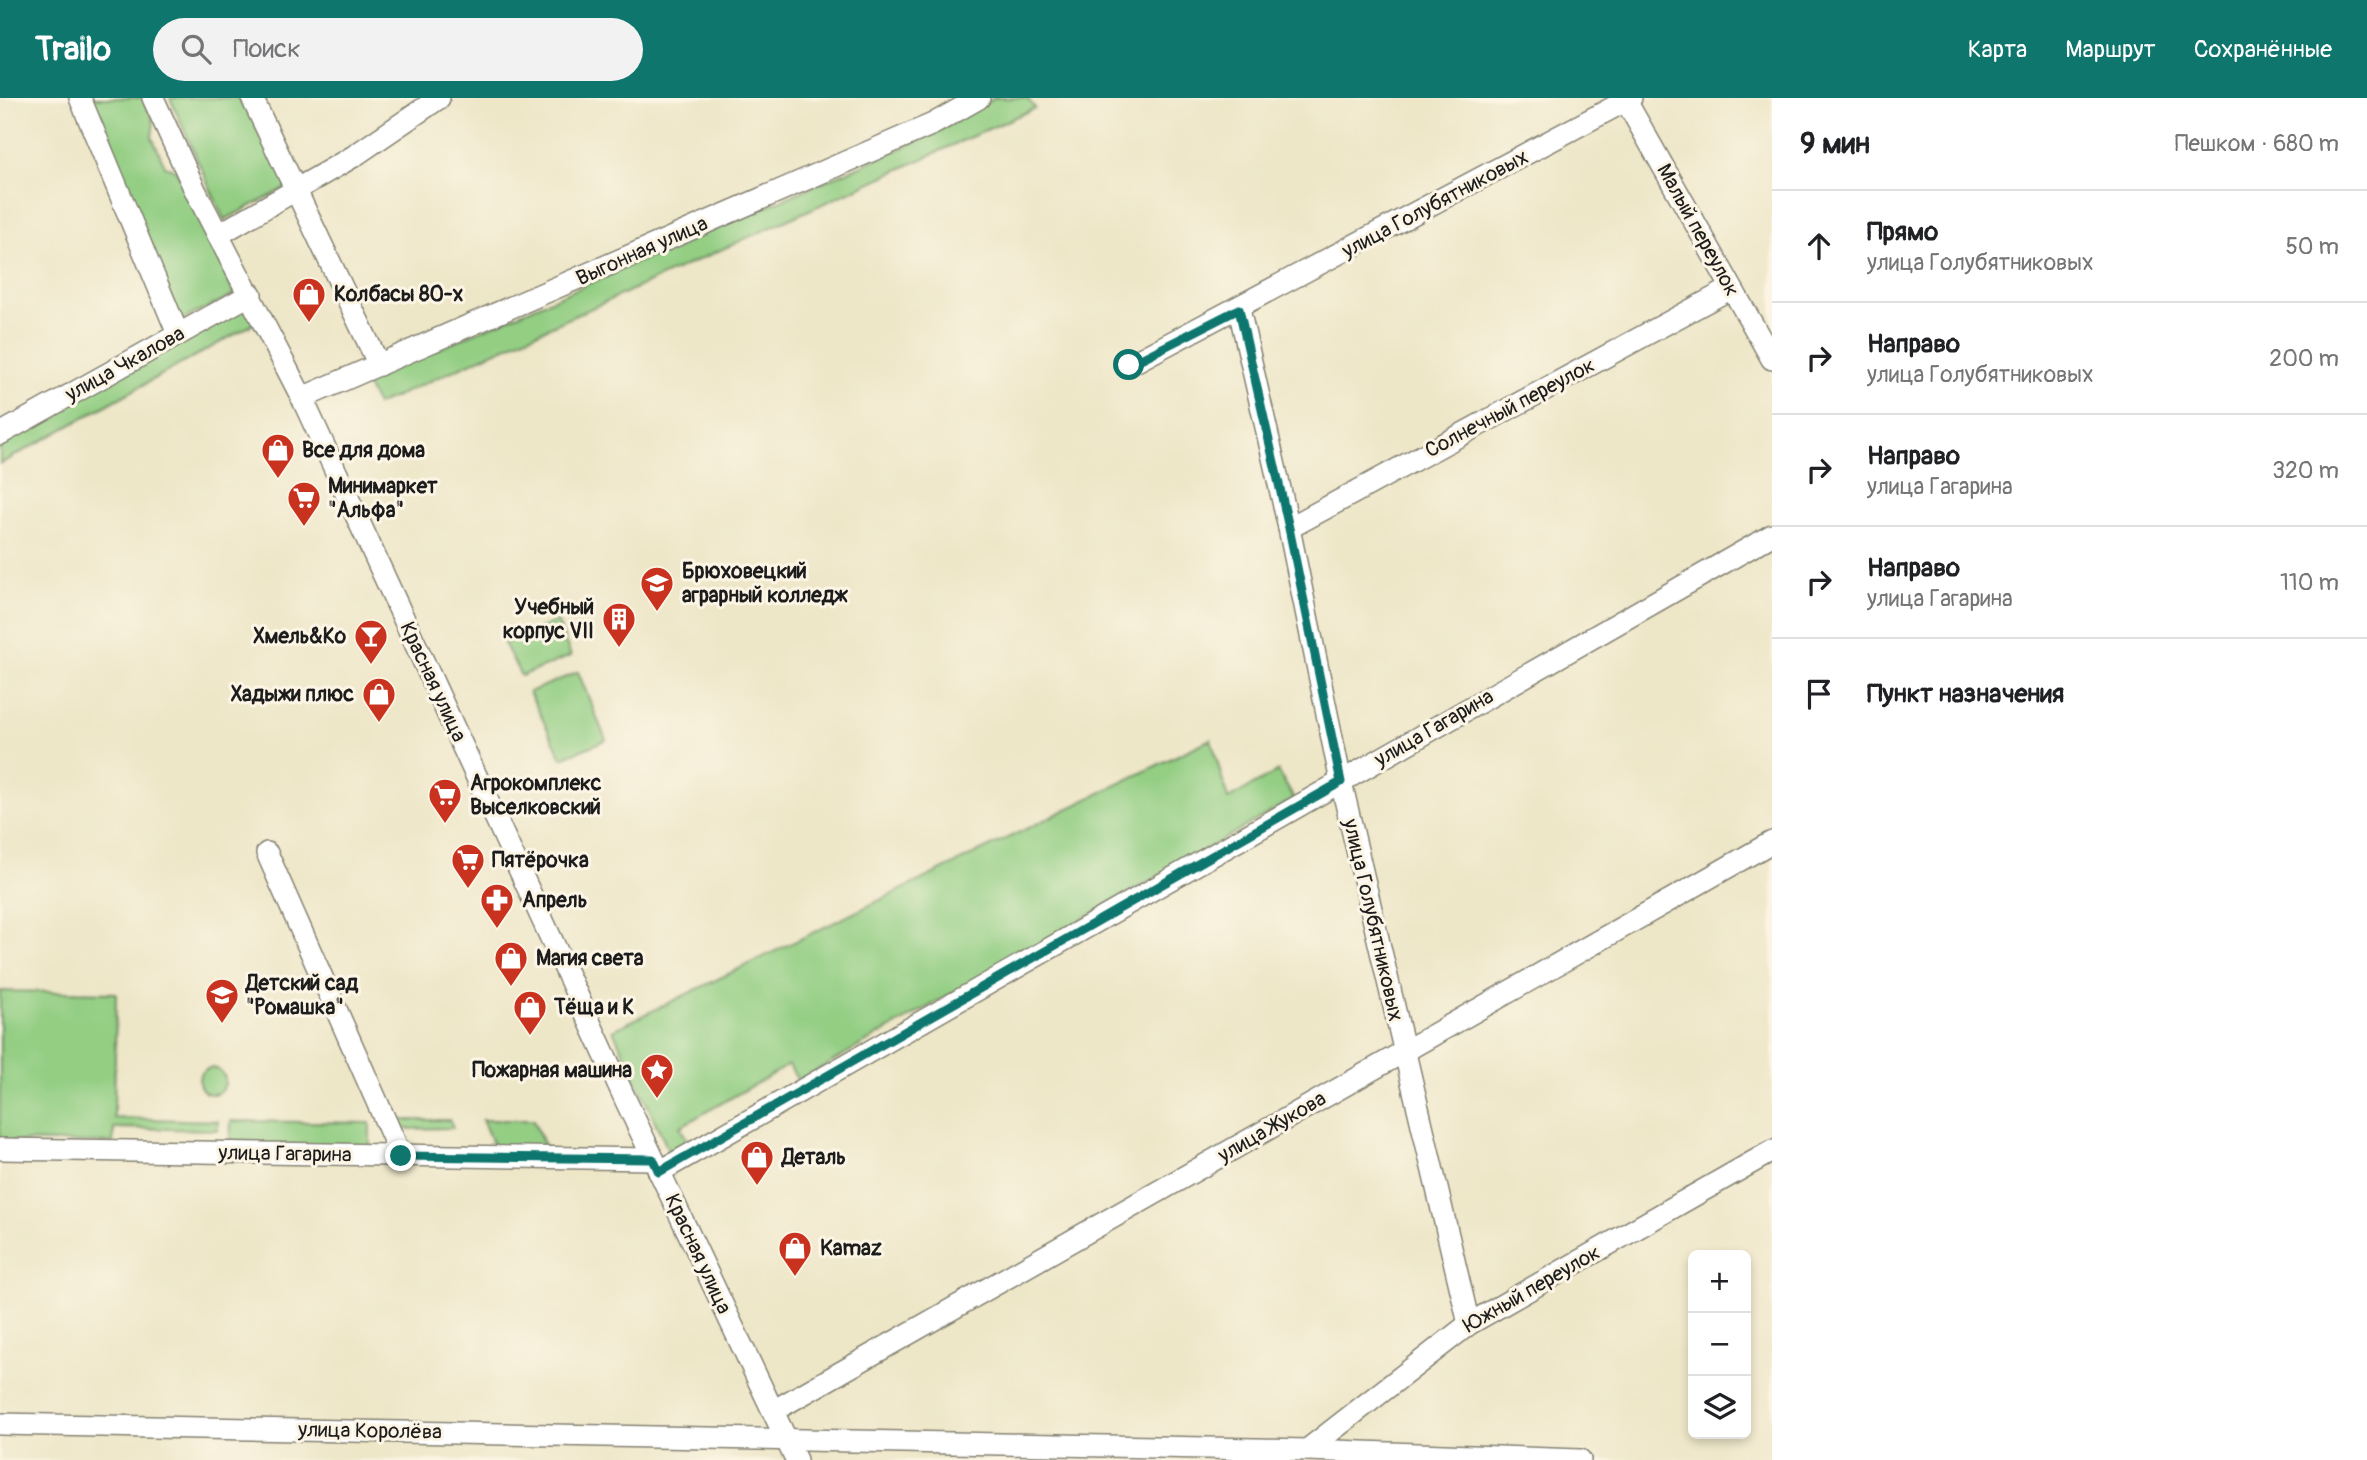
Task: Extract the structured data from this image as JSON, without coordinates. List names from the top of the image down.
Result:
{
  "streets": {
    "street": [
      "улица Голубятниковых",
      "Малый переулок",
      "Выгонная улица",
      "улица Чкалова",
      "Солнечный переулок",
      "Красная улица",
      "улица Гагарина",
      "улица Жукова",
      "Южный переулок",
      "улица Королёва"
    ]
  },
  "crossings": [
    ["улица Голубятниковых", "Малый переулок"],
    ["улица Голубятниковых", "Солнечный переулок"],
    ["улица Голубятниковых", "улица Гагарина"],
    ["улица Голубятниковых", "улица Жукова"],
    ["улица Голубятниковых", "Южный переулок"],
    ["Малый переулок", "Солнечный переулок"],
    ["Выгонная улица", "Красная улица"],
    ["улица Чкалова", "Красная улица"],
    ["Красная улица", "улица Гагарина"],
    ["Красная улица", "улица Жукова"],
    ["Красная улица", "улица Королёва"],
    ["Южный переулок", "улица Королёва"]
  ],
  "places": {
    "shop": [
      "Колбасы 80-х",
      "Все для дома",
      "Хадыжи плюс",
      "Магия света",
      "Тёща и К",
      "Деталь",
      "Kamaz"
    ],
    "supermarket": ["Минимаркет \"Альфа\"", "Агрокомплекс Выселковский", "Пятёрочка"],
    "school or university": ["Брюховецкий аграрный колледж", "Детский сад \"Ромашка\""],
    "building": ["Учебный корпус VII"],
    "bar": ["Хмель&Ко"],
    "pharmacy": ["Апрель"],
    "place": ["Пожарная машина"]
  },
  "page": {
    "header": "Trailo",
    "search": "Поиск",
    "nav": ["Карта", "Маршрут", "Сохранённые"],
    "heading": ["9 мин", "Пешком · 680 m"],
    "list": [
      ["Прямо", "улица Голубятниковых", "50 m"],
      ["Направо", "улица Голубятниковых", "200 m"],
      ["Направо", "улица Гагарина", "320 m"],
      ["Направо", "улица Гагарина", "110 m"],
      "Пункт назначения"
    ],
    "map_buttons": ["+", "−"]
  }
}
